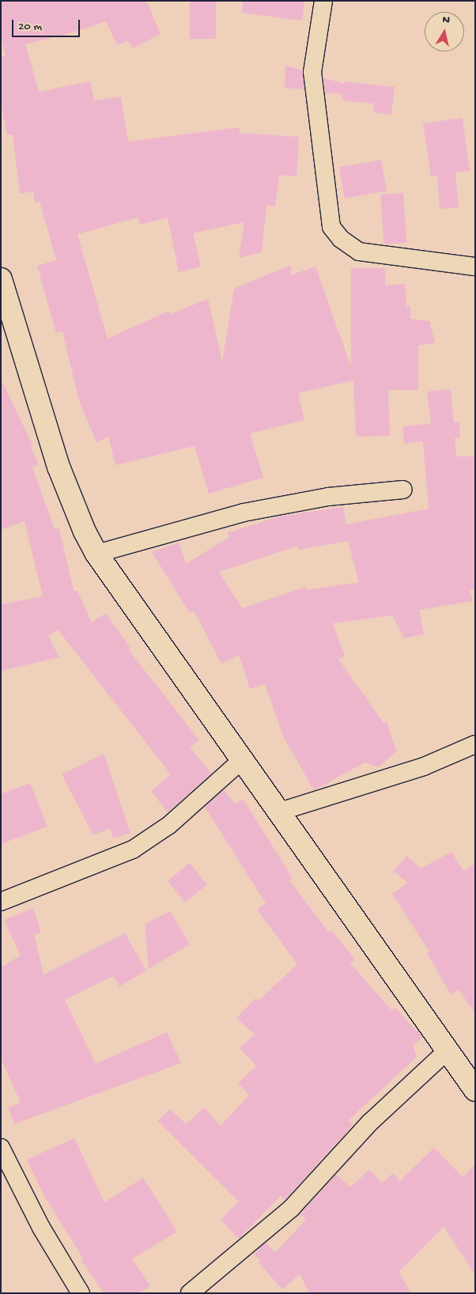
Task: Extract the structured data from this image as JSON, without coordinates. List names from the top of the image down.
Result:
{
  "scale_bar": "20 m",
  "north": "top"
}
